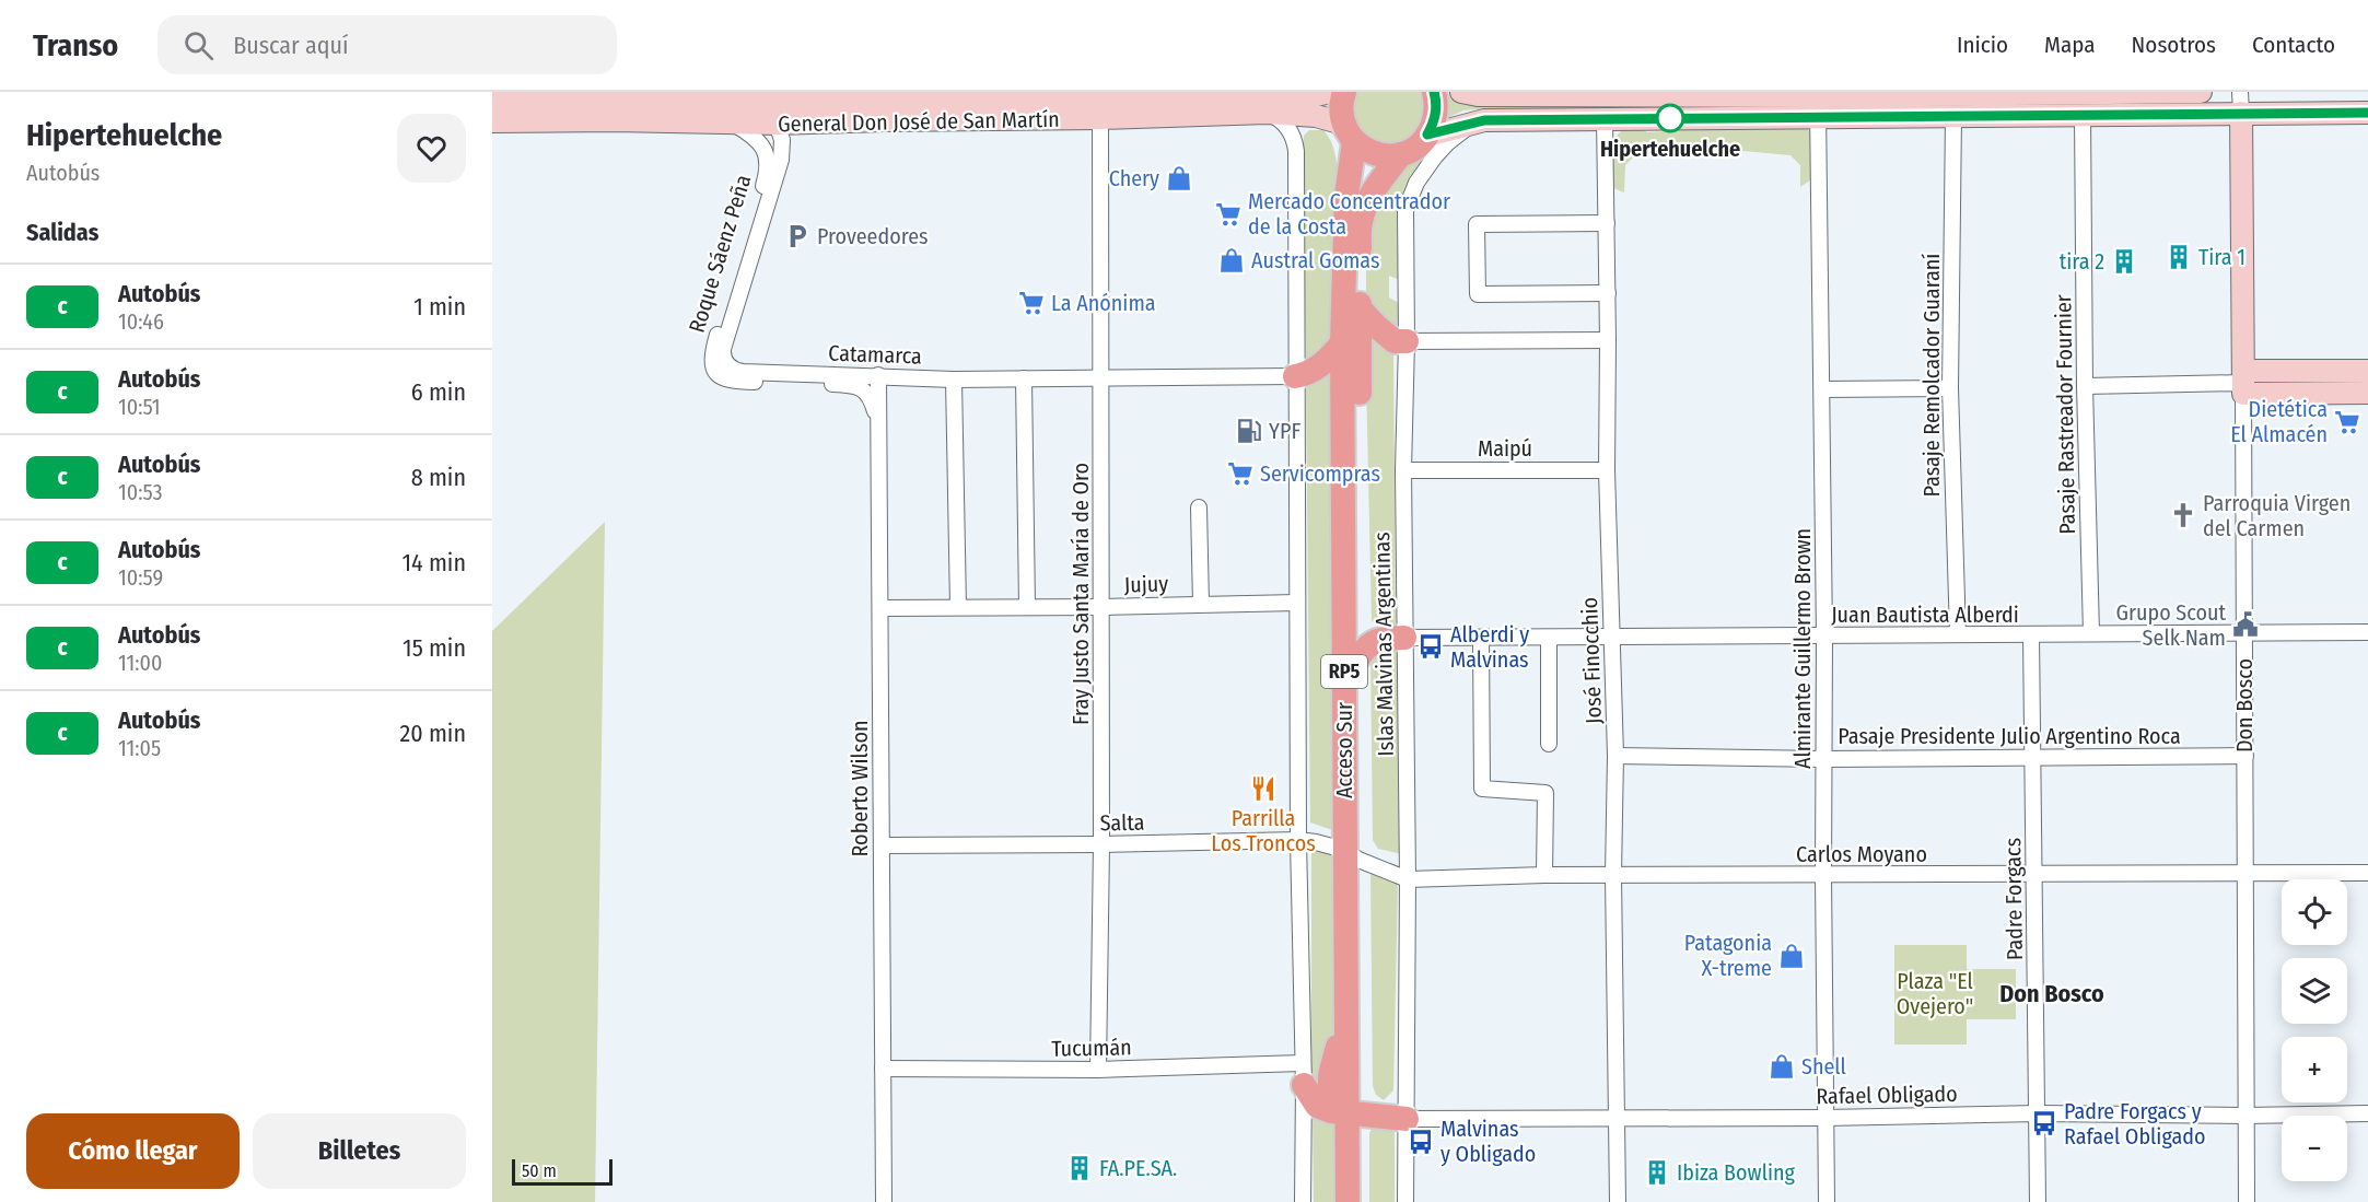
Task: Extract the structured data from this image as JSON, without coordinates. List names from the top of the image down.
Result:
{
  "streets": {
    "main road": [
      "General Don José de San Martín",
      "RP5",
      "Don Bosco",
      "Acceso Sur"
    ],
    "street": [
      "Roque Sáenz Peña",
      "Catamarca",
      "Pasaje Remolcador Guaraní",
      "Pasaje Rastreador Fournier",
      "Maipú",
      "Jujuy",
      "Fray Justo Santa María de Oro",
      "Juan Bautista Alberdi",
      "Islas Malvinas Argentinas",
      "Almirante Guillermo Brown",
      "José Finocchio",
      "Pasaje Presidente Julio Argentino Roca",
      "Roberto Wilson",
      "Salta",
      "Carlos Moyano",
      "Padre Forgacs",
      "Tucumán",
      "Rafael Obligado"
    ]
  },
  "crossings": [
    ["General Don José de San Martín", "Roque Sáenz Peña"],
    ["General Don José de San Martín", "Fray Justo Santa María de Oro"],
    ["General Don José de San Martín", "RP5"],
    ["General Don José de San Martín", "Acceso Sur"],
    ["Roque Sáenz Peña", "Catamarca"],
    ["Catamarca", "Fray Justo Santa María de Oro"],
    ["Catamarca", "Roberto Wilson"],
    ["Pasaje Remolcador Guaraní", "Juan Bautista Alberdi"],
    ["Pasaje Rastreador Fournier", "Juan Bautista Alberdi"],
    ["Maipú", "Islas Malvinas Argentinas"],
    ["Maipú", "José Finocchio"],
    ["Jujuy", "Fray Justo Santa María de Oro"],
    ["Jujuy", "Roberto Wilson"],
    ["Fray Justo Santa María de Oro", "Salta"],
    ["Fray Justo Santa María de Oro", "Tucumán"],
    ["Juan Bautista Alberdi", "Islas Malvinas Argentinas"],
    ["Juan Bautista Alberdi", "Almirante Guillermo Brown"],
    ["Juan Bautista Alberdi", "José Finocchio"],
    ["Juan Bautista Alberdi", "Don Bosco"],
    ["Juan Bautista Alberdi", "Padre Forgacs"],
    ["Islas Malvinas Argentinas", "Carlos Moyano"],
    ["Islas Malvinas Argentinas", "Rafael Obligado"],
    ["Almirante Guillermo Brown", "Pasaje Presidente Julio Argentino Roca"],
    ["Almirante Guillermo Brown", "Carlos Moyano"],
    ["Almirante Guillermo Brown", "Rafael Obligado"],
    ["José Finocchio", "Pasaje Presidente Julio Argentino Roca"],
    ["José Finocchio", "Carlos Moyano"],
    ["José Finocchio", "Rafael Obligado"],
    ["RP5", "Acceso Sur"],
    ["Don Bosco", "Pasaje Presidente Julio Argentino Roca"],
    ["Don Bosco", "Carlos Moyano"],
    ["Don Bosco", "Rafael Obligado"],
    ["Pasaje Presidente Julio Argentino Roca", "Padre Forgacs"],
    ["Acceso Sur", "Salta"],
    ["Acceso Sur", "Carlos Moyano"],
    ["Roberto Wilson", "Salta"],
    ["Roberto Wilson", "Tucumán"],
    ["Salta", "Carlos Moyano"],
    ["Carlos Moyano", "Padre Forgacs"],
    ["Padre Forgacs", "Rafael Obligado"]
  ],
  "districts": ["Don Bosco"],
  "parks": ["Plaza \"El Ovejero\""],
  "places": {
    "other": ["Hipertehuelche"],
    "shop": [
      "Chery",
      "Austral Gomas",
      "Patagonia X-treme",
      "Shell"
    ],
    "supermarket": [
      "Mercado Concentrador de la Costa",
      "La Anónima",
      "Dietética El Almacén",
      "Servicompras"
    ],
    "parking": ["Proveedores"],
    "building": [
      "Tira 1",
      "tira 2",
      "FA.PE.SA.",
      "Ibiza Bowling"
    ],
    "fuel station": ["YPF"],
    "church": ["Parroquia Virgen del Carmen"],
    "public building": ["Grupo Scout Selk Nam"],
    "bus stop": ["Alberdi y Malvinas", "Padre Forgacs y Rafael Obligado", "Malvinas y Obligado"],
    "restaurant": ["Parrilla Los Troncos"]
  },
  "lines": ["bus line c"],
  "scale_bar": "50 m",
  "page": {
    "header": "Transo",
    "search": "Buscar aquí",
    "nav": [
      "Inicio",
      "Mapa",
      "Nosotros",
      "Contacto"
    ],
    "heading": [
      ["Hipertehuelche", "Autobús"],
      "Salidas"
    ],
    "list": [
      {
        "mark": "c",
        "name": "Autobús",
        "note": "10:46",
        "value": "1 min"
      },
      {
        "mark": "c",
        "name": "Autobús",
        "note": "10:51",
        "value": "6 min"
      },
      {
        "mark": "c",
        "name": "Autobús",
        "note": "10:53",
        "value": "8 min"
      },
      {
        "mark": "c",
        "name": "Autobús",
        "note": "10:59",
        "value": "14 min"
      },
      {
        "mark": "c",
        "name": "Autobús",
        "note": "11:00",
        "value": "15 min"
      },
      {
        "mark": "c",
        "name": "Autobús",
        "note": "11:05",
        "value": "20 min"
      }
    ],
    "map_buttons": ["+", "−"],
    "buttons": ["Cómo llegar", "Billetes"],
    "scale": "50 m"
  }
}
